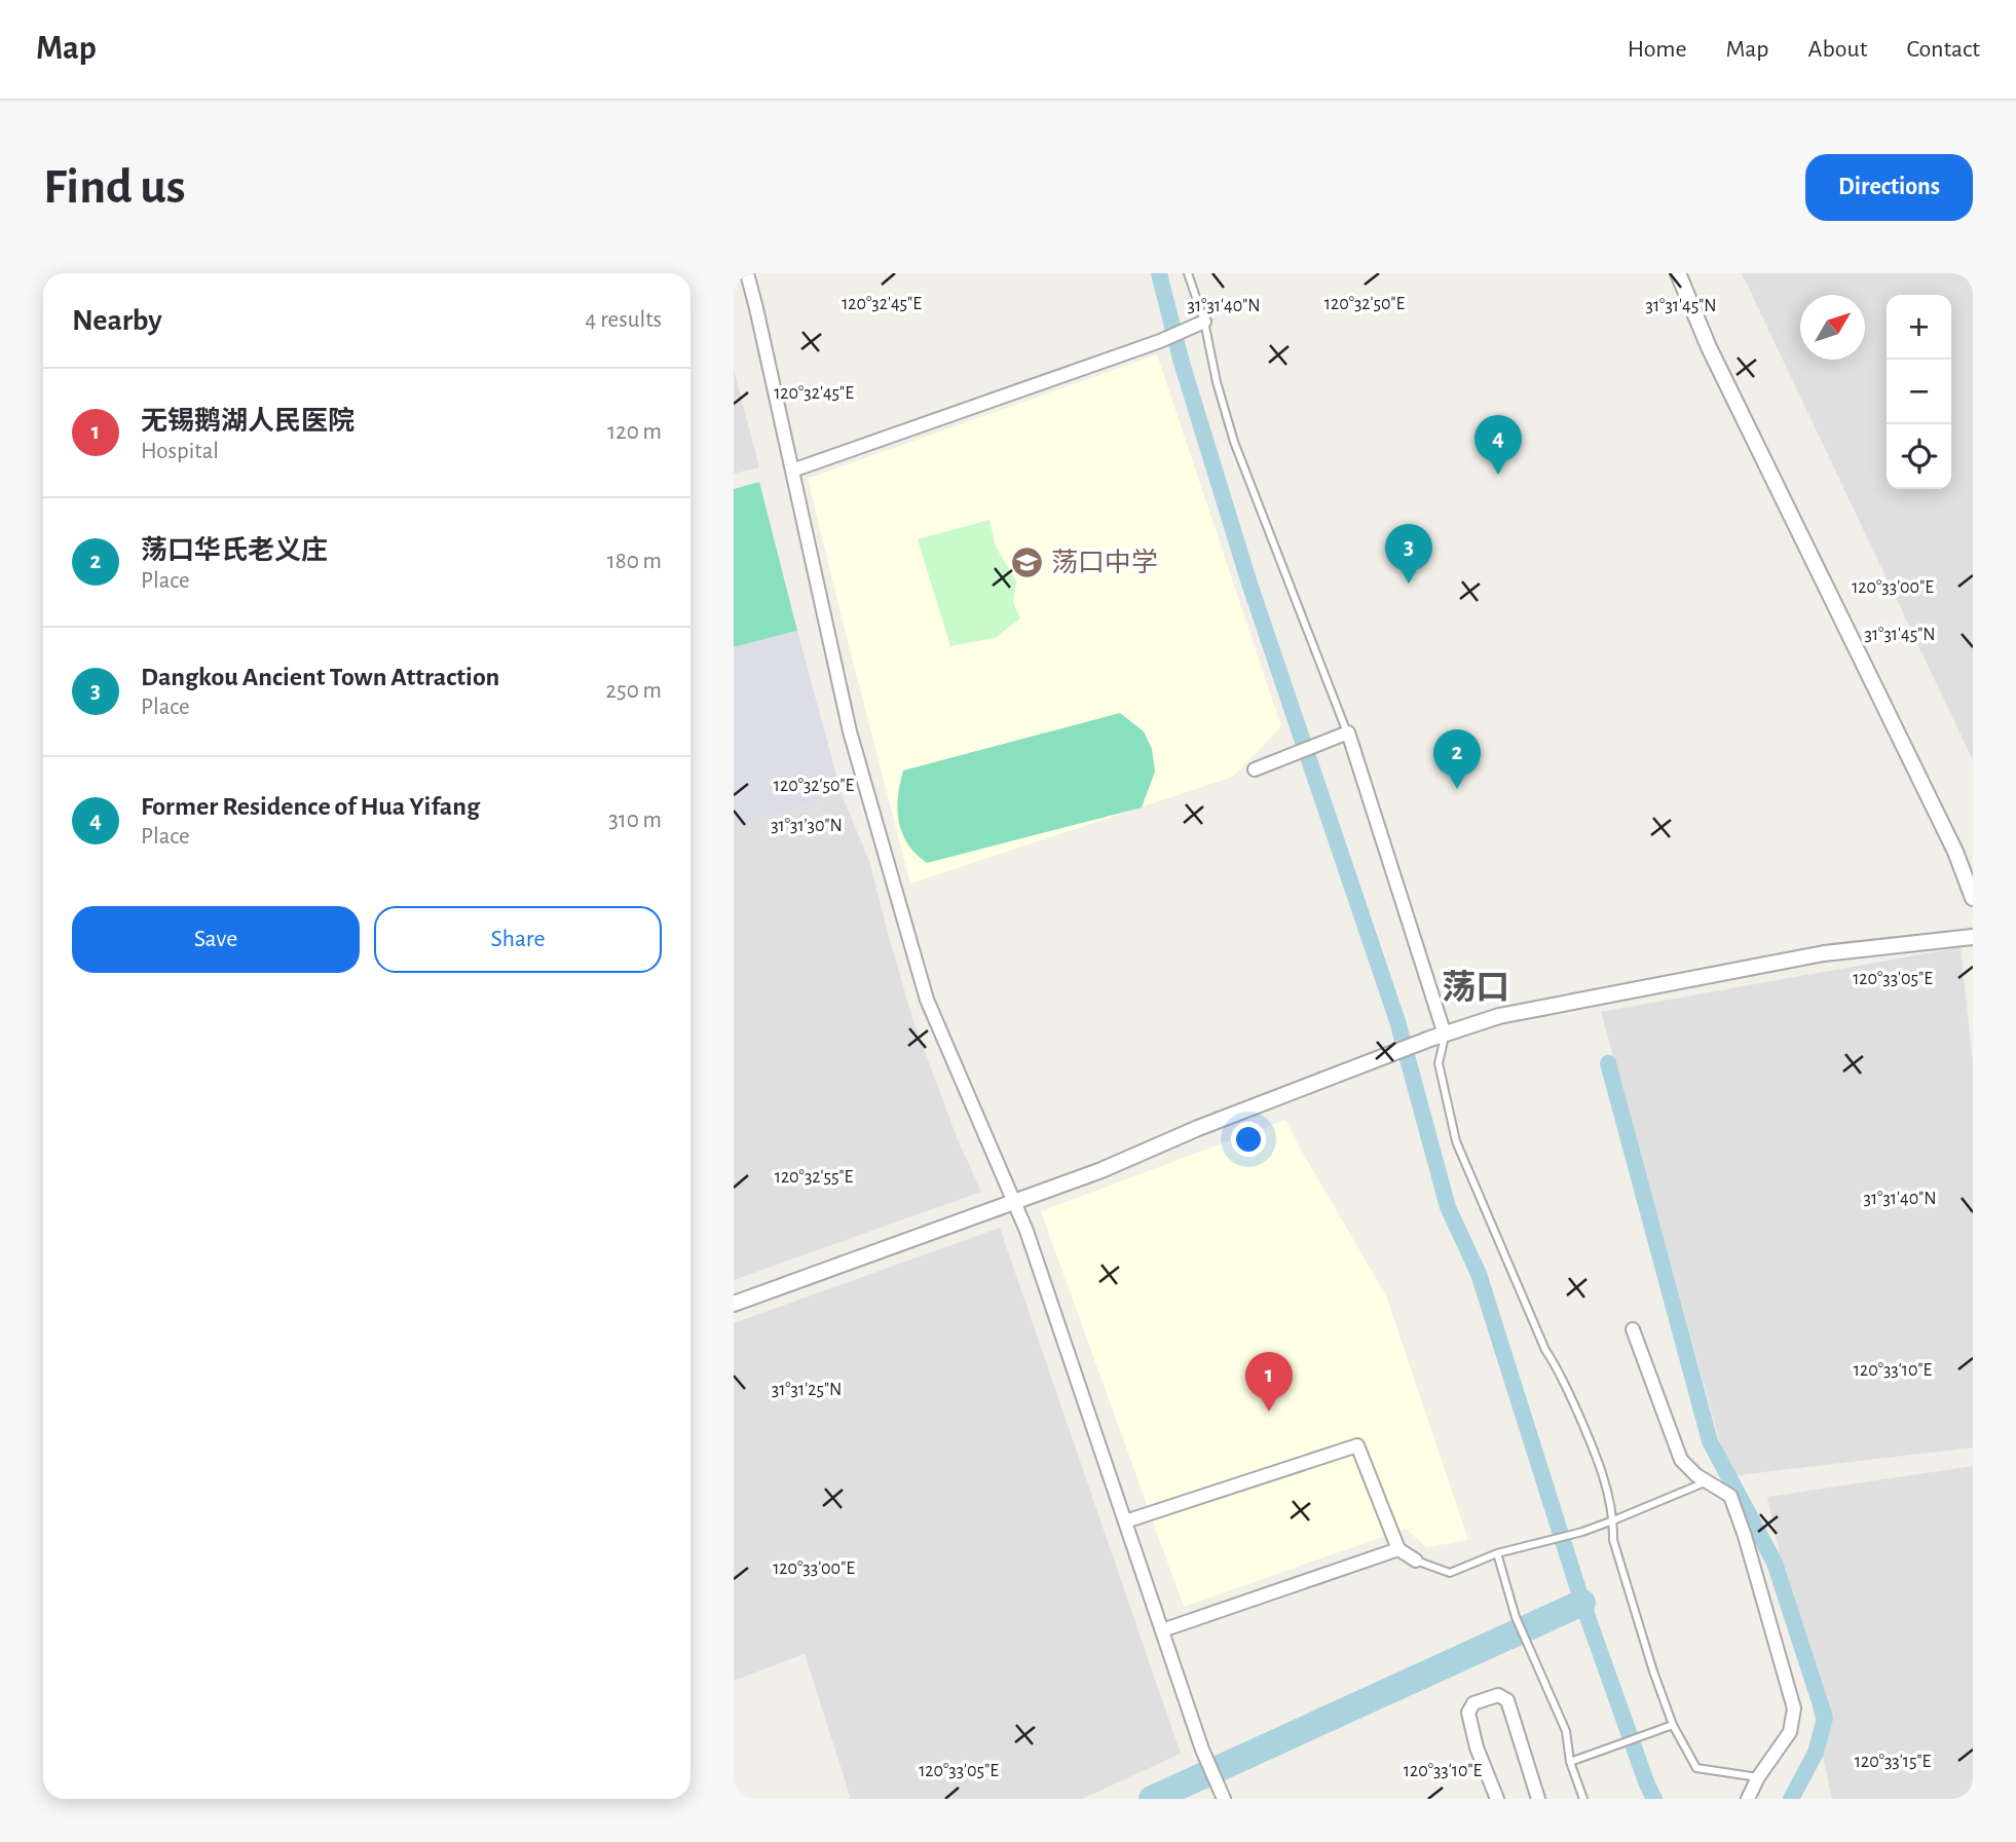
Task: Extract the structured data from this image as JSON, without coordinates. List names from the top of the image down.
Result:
{
  "districts": ["荡口"],
  "places": {
    "school or university": ["荡口中学"]
  },
  "north": "top right",
  "page": {
    "header": "Map",
    "nav": [
      "Home",
      "Map",
      "About",
      "Contact"
    ],
    "buttons": [
      "Directions",
      ["Save", "Share"]
    ],
    "title": "Find us",
    "heading": ["Nearby", "4 results"],
    "map_buttons": ["+", "−"],
    "list": [
      {
        "mark": "1",
        "name": "无锡鹅湖人民医院",
        "note": "Hospital",
        "value": "120 m"
      },
      {
        "mark": "2",
        "name": "荡口华氏老义庄",
        "note": "Place",
        "value": "180 m"
      },
      {
        "mark": "3",
        "name": "Dangkou Ancient Town Attraction",
        "note": "Place",
        "value": "250 m"
      },
      {
        "mark": "4",
        "name": "Former Residence of Hua Yifang",
        "note": "Place",
        "value": "310 m"
      }
    ],
    "pins": [
      "4",
      "3",
      "2",
      "1"
    ]
  },
  "coordinates": [
    "120°32'45\"E",
    "120°32'50\"E",
    "31°31'40\"N",
    "31°31'45\"N",
    "120°33'00\"E",
    "31°31'30\"N",
    "120°33'05\"E",
    "120°32'55\"E",
    "120°33'10\"E",
    "31°31'25\"N",
    "120°33'15\"E"
  ]
}
